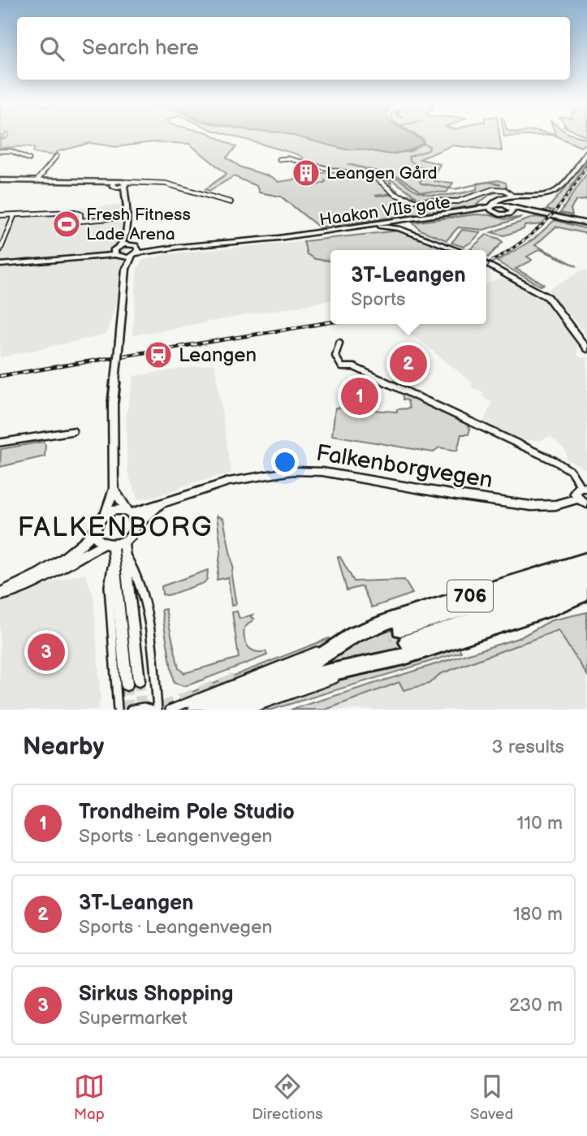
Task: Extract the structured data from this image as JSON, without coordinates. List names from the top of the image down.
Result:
{
  "streets": {
    "highway": ["706"],
    "main road": ["Haakon VIIs gate", "Falkenborgvegen"]
  },
  "districts": ["FALKENBORG"],
  "places": {
    "building": ["Leangen Gård"],
    "sports": ["Fresh Fitness Lade Arena"],
    "station": ["Leangen"]
  },
  "page": {
    "search": "Search here",
    "popup": ["3T-Leangen", "Sports"],
    "pins": ["2", "1", "3"],
    "heading": ["Nearby", "3 results"],
    "list": [
      {
        "mark": "1",
        "name": "Trondheim Pole Studio",
        "note": "Sports · Leangenvegen",
        "value": "110 m"
      },
      {
        "mark": "2",
        "name": "3T-Leangen",
        "note": "Sports · Leangenvegen",
        "value": "180 m"
      },
      {
        "mark": "3",
        "name": "Sirkus Shopping",
        "note": "Supermarket",
        "value": "230 m"
      }
    ],
    "nav": ["Map", "Directions", "Saved"]
  }
}
